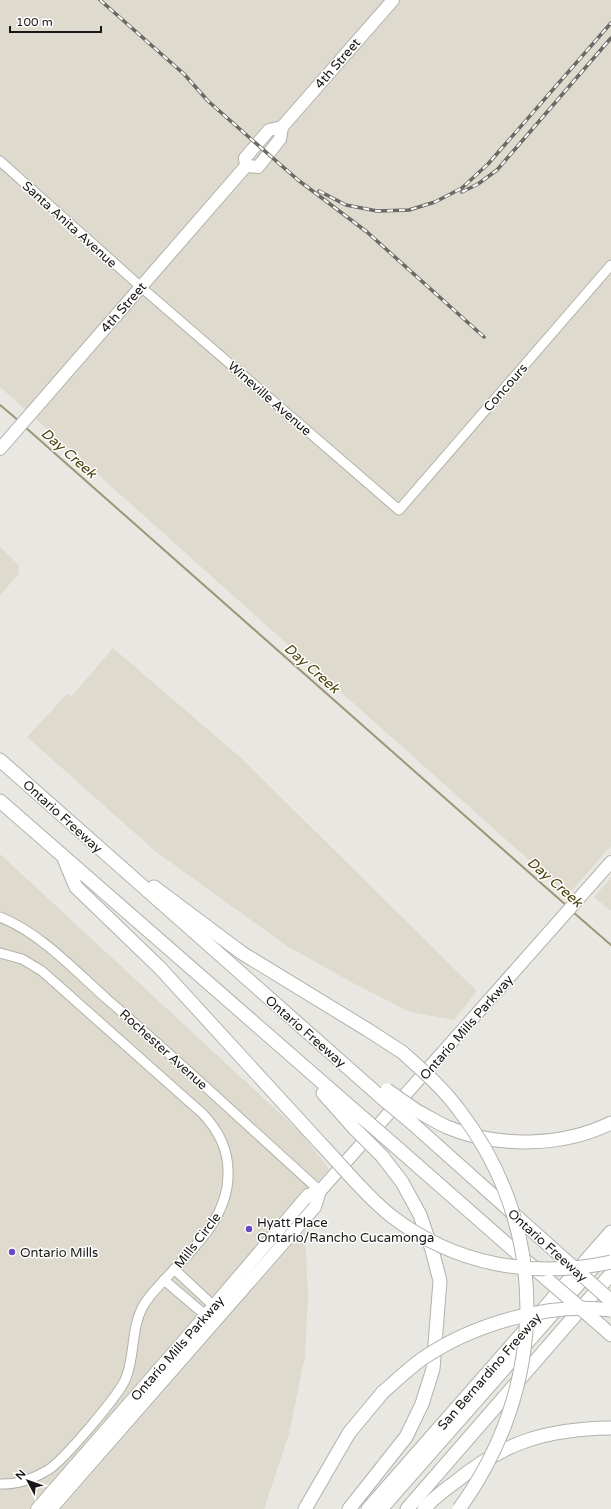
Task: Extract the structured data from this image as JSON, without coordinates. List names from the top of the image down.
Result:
{
  "streets": {
    "highway": ["Ontario Freeway", "San Bernardino Freeway"],
    "main road": ["4th Street", "Ontario Mills Parkway"],
    "street": [
      "Santa Anita Avenue",
      "Concours",
      "Wineville Avenue",
      "Rochester Avenue",
      "Mills Circle"
    ]
  },
  "crossings": [
    ["4th Street", "Santa Anita Avenue"],
    ["4th Street", "Wineville Avenue"],
    ["Santa Anita Avenue", "Wineville Avenue"],
    ["Concours", "Wineville Avenue"],
    ["Ontario Mills Parkway", "Rochester Avenue"]
  ],
  "water": ["Day Creek"],
  "places": ["Hyatt Place Ontario/Rancho Cucamonga", "Ontario Mills"],
  "scale_bar": "100 m",
  "north": "top left"
}
